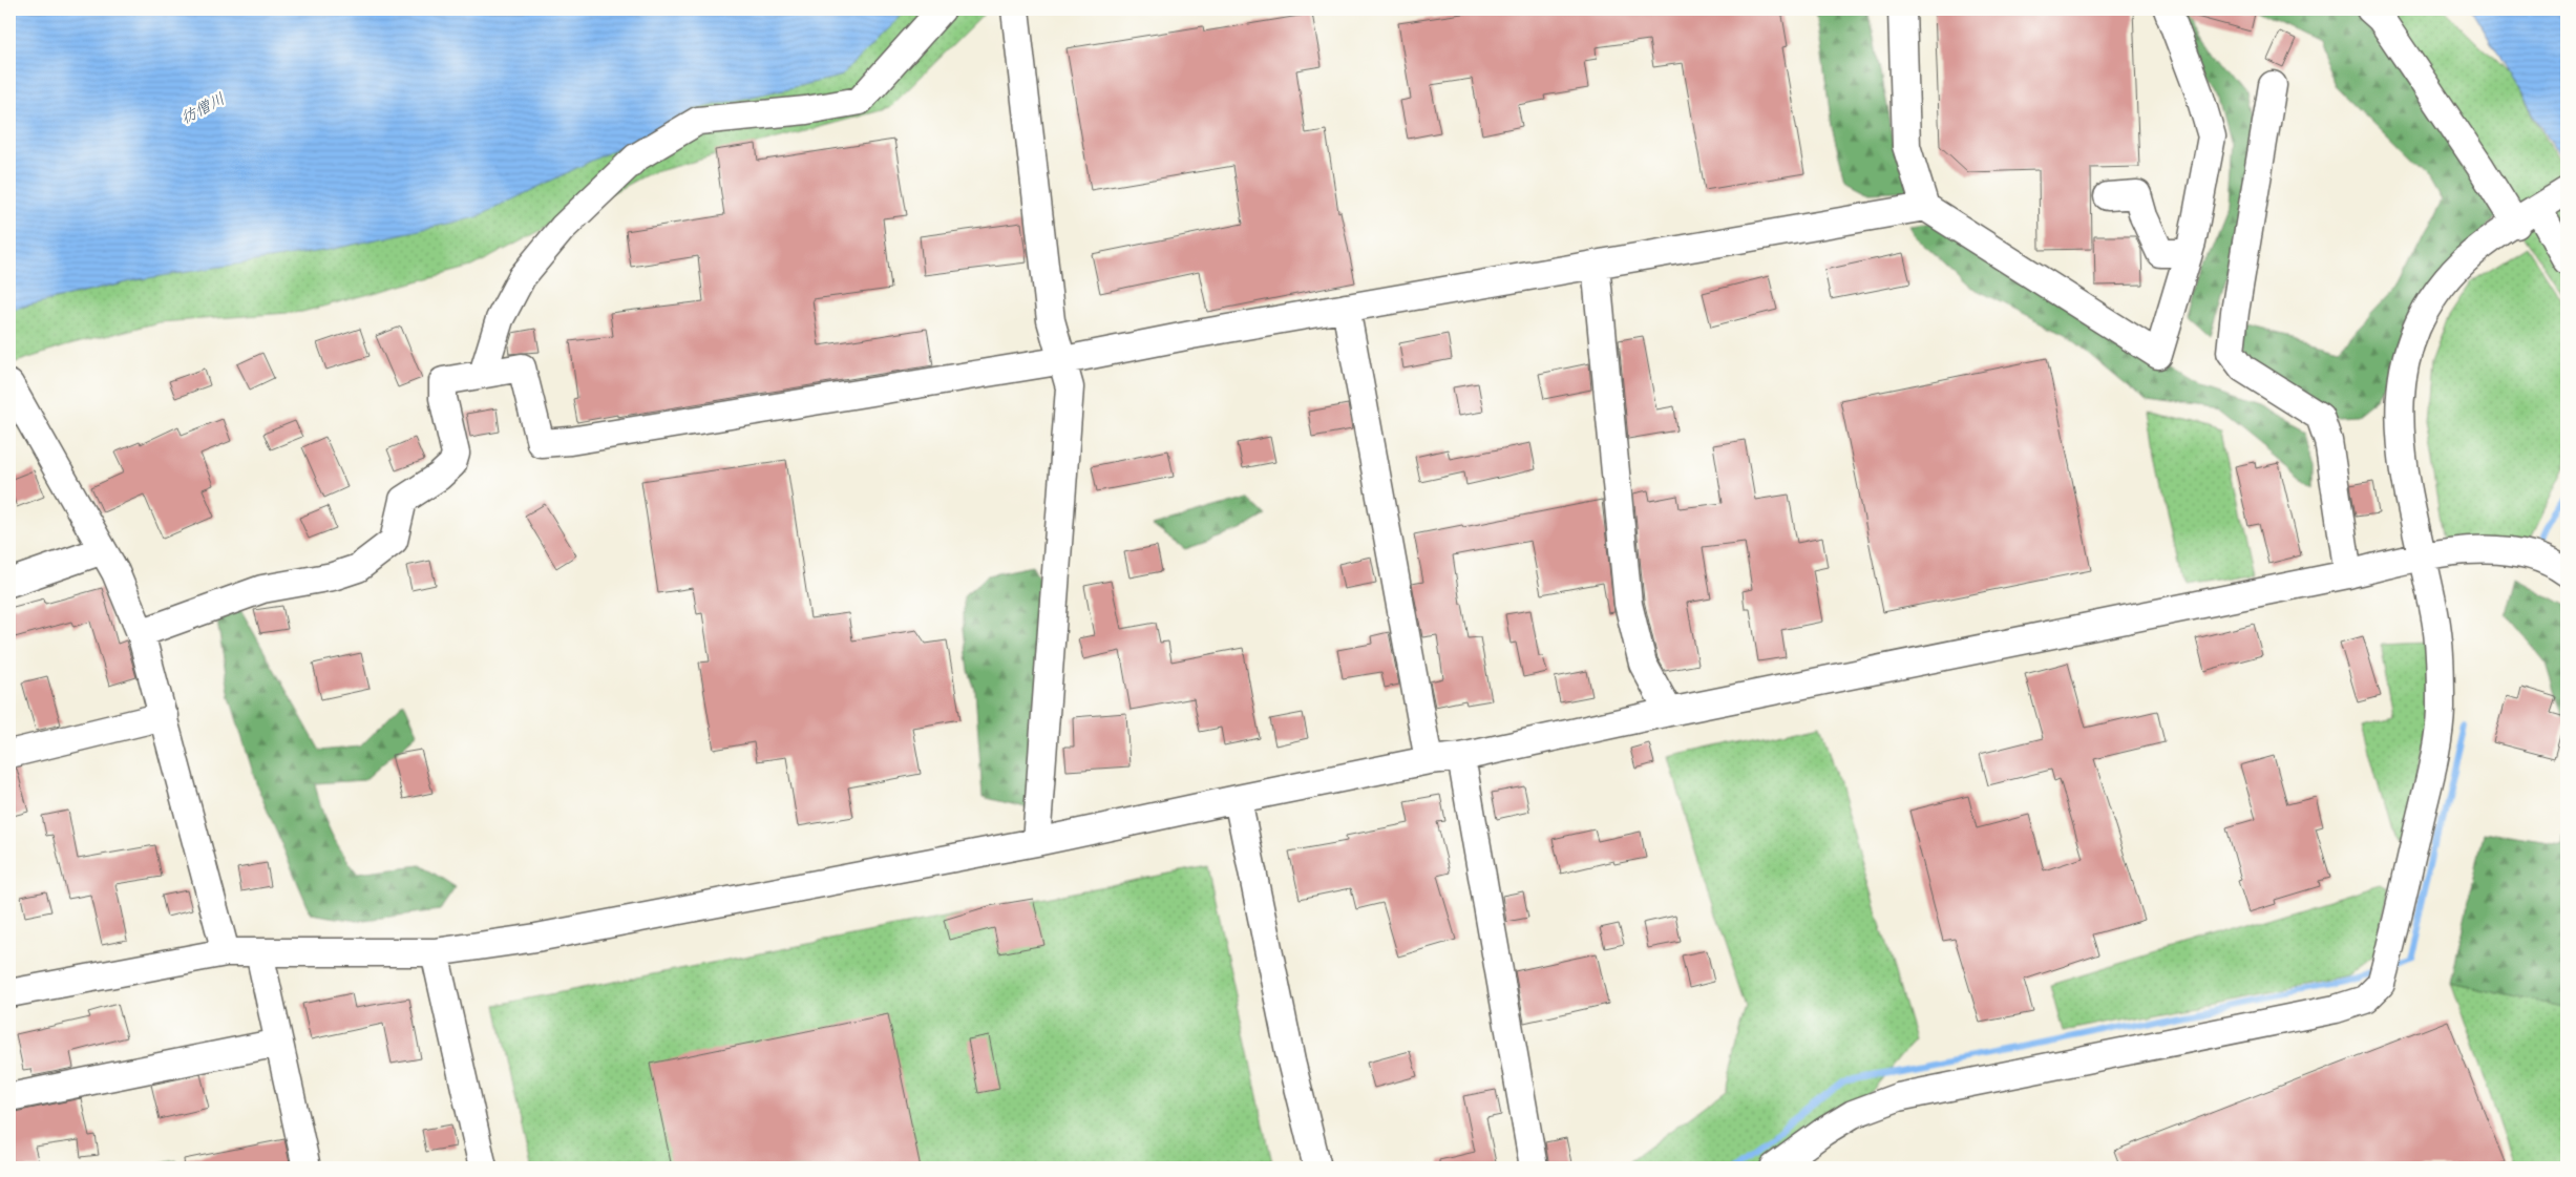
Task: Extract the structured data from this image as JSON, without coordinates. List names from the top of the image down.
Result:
{
  "water": ["彷僧川"]
}
